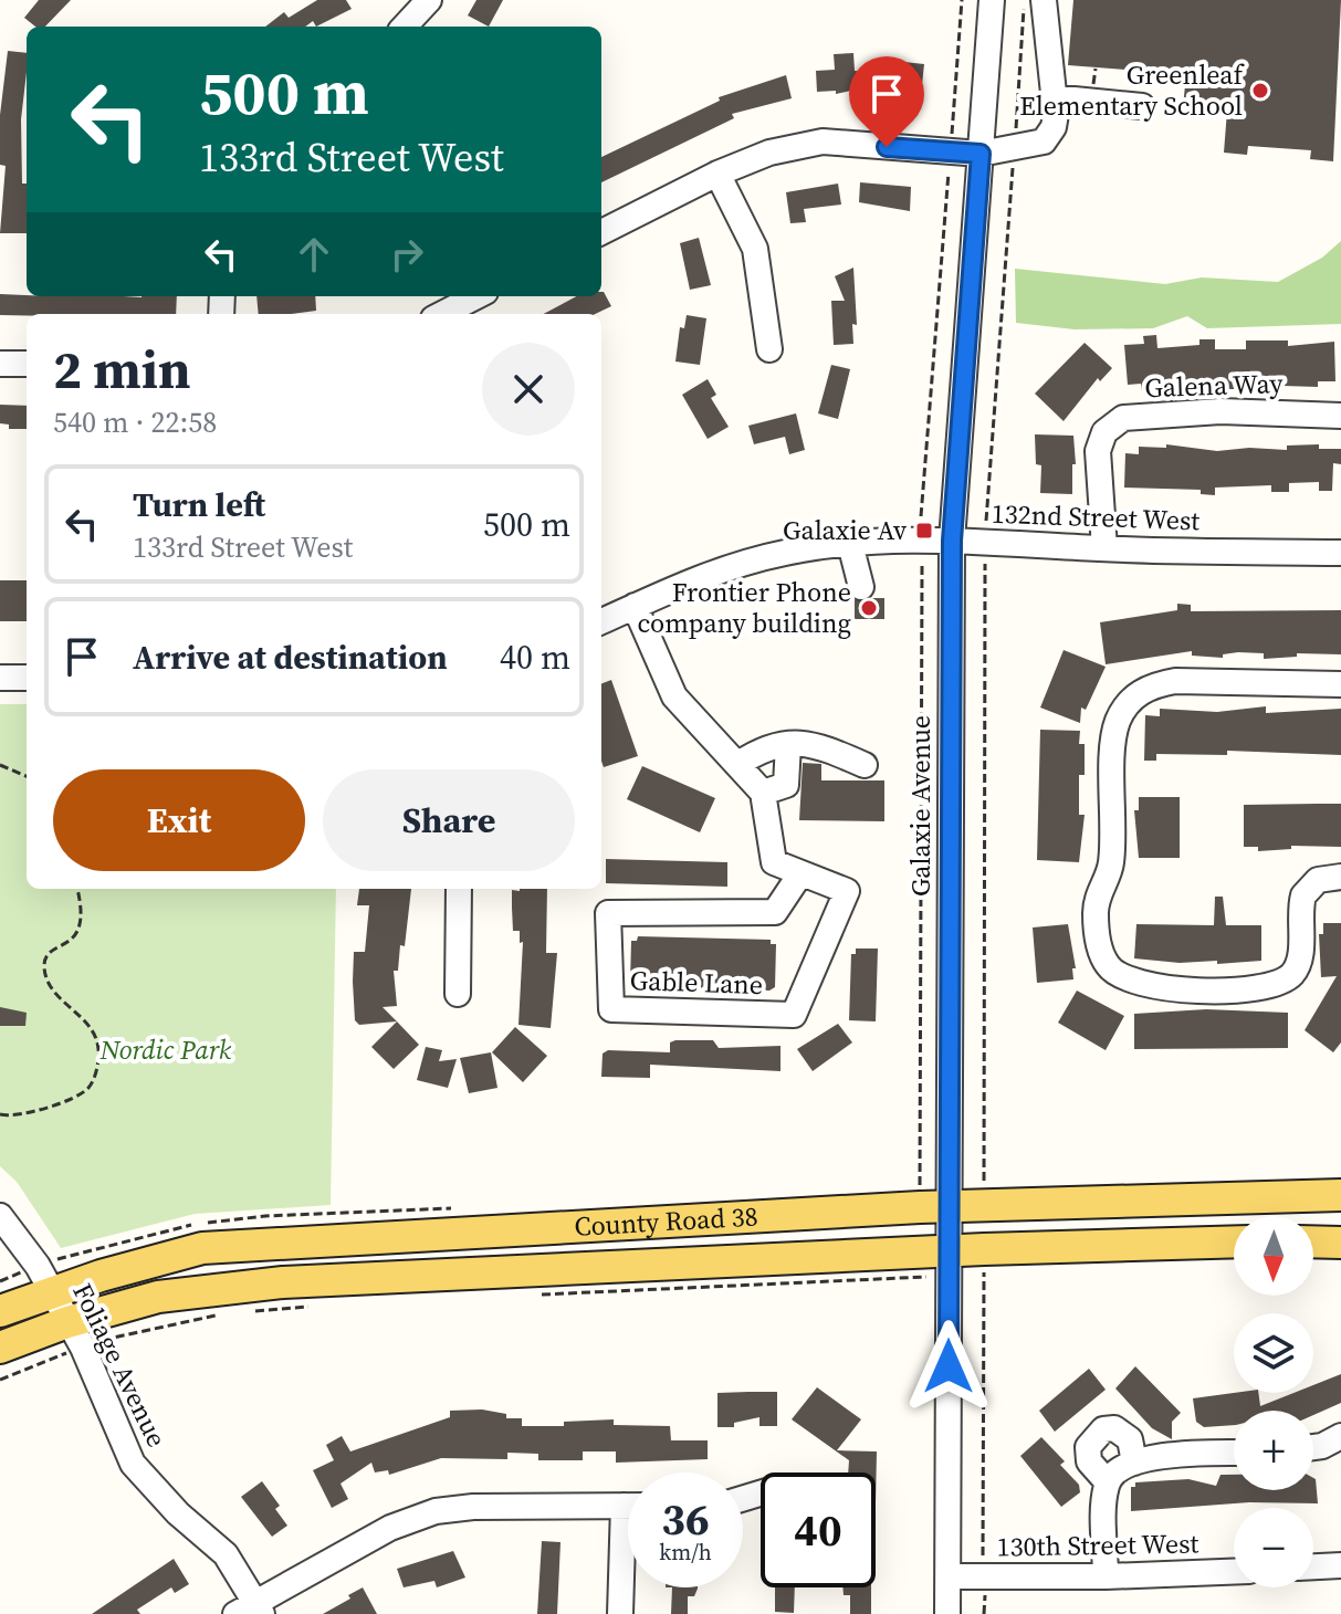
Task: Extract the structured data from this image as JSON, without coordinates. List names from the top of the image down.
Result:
{
  "streets": {
    "main road": ["County Road 38"],
    "street": [
      "Galena Way",
      "132nd Street West",
      "Galaxie Avenue",
      "Gable Lane",
      "Foliage Avenue",
      "130th Street West"
    ]
  },
  "crossings": [
    ["Galena Way", "132nd Street West"],
    ["132nd Street West", "Galaxie Avenue"],
    ["Galaxie Avenue", "County Road 38"],
    ["Galaxie Avenue", "130th Street West"],
    ["County Road 38", "Foliage Avenue"]
  ],
  "parks": ["Nordic Park"],
  "places": {
    "other": ["Greenleaf Elementary School", "Frontier Phone company building"],
    "transit": ["Galaxie Av"]
  },
  "north": "bottom",
  "page": {
    "turn": ["500 m", "133rd Street West"],
    "heading": ["2 min", "540 m · 22:58"],
    "list": [
      {
        "name": "Turn left",
        "note": "133rd Street West",
        "value": "500 m"
      },
      {
        "name": "Arrive at destination",
        "value": "40 m"
      }
    ],
    "buttons": ["Exit", "Share"],
    "map_buttons": ["+", "−"],
    "speed": "36 km/h",
    "limit": "40"
  }
}
